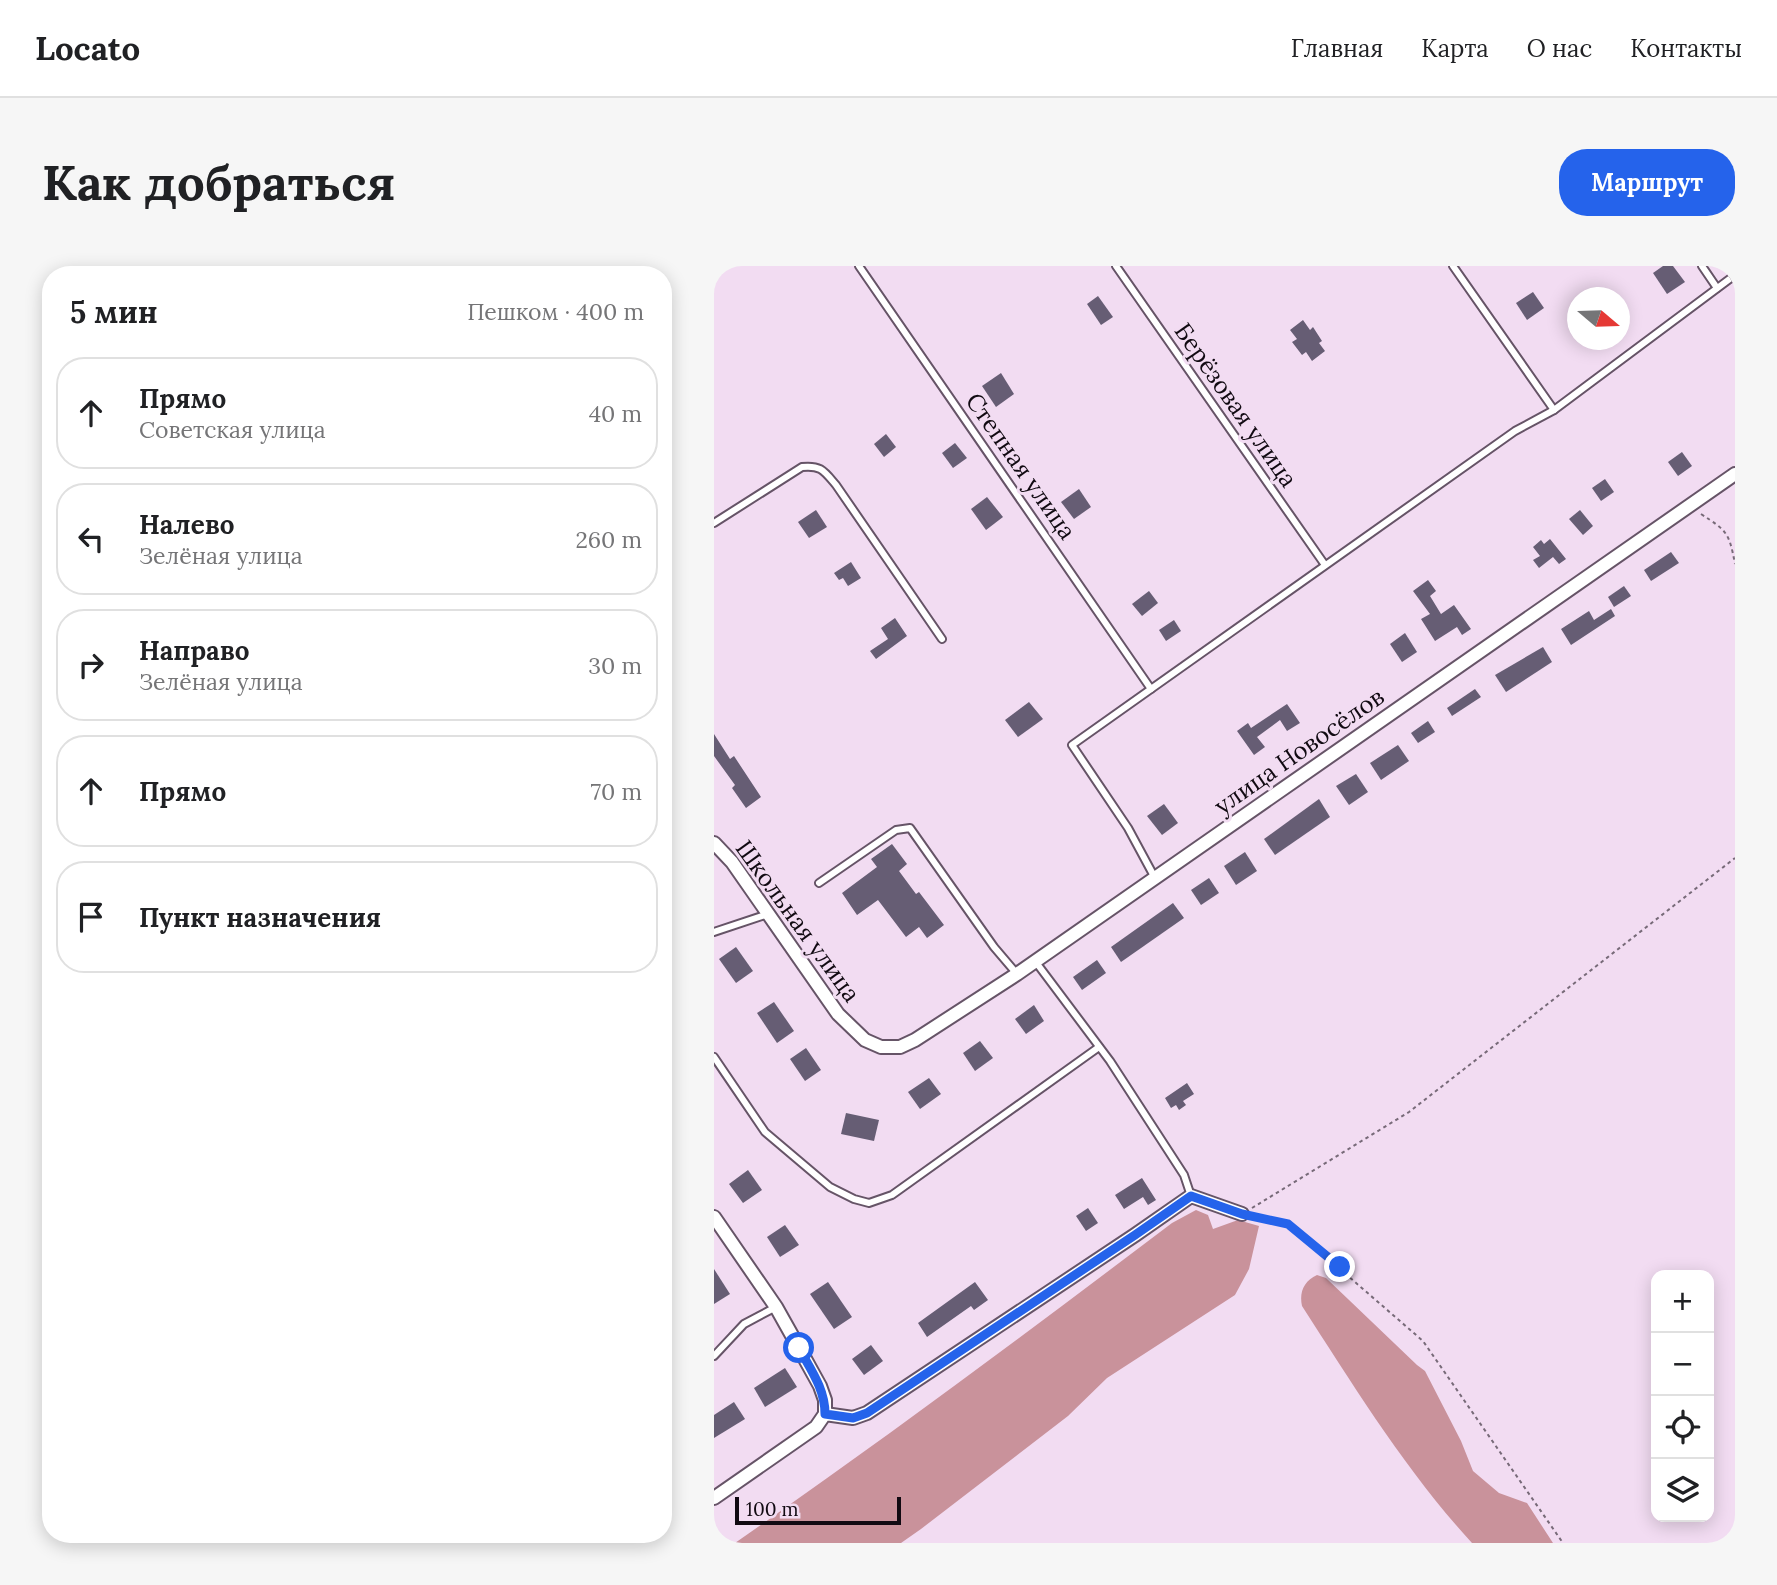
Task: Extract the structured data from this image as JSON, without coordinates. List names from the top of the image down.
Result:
{
  "streets": {
    "street": ["улица Новосёлов", "Школьная улица"],
    "lane": ["Берёзовая улица", "Степная улица"]
  },
  "crossings": [
    ["улица Новосёлов", "Школьная улица"]
  ],
  "scale_bar": "100 m",
  "north": "right",
  "page": {
    "header": "Locato",
    "nav": [
      "Главная",
      "Карта",
      "О нас",
      "Контакты"
    ],
    "buttons": "Маршрут",
    "title": "Как добраться",
    "heading": ["5 мин", "Пешком · 400 m"],
    "list": [
      ["Прямо", "Советская улица", "40 m"],
      ["Налево", "Зелёная улица", "260 m"],
      ["Направо", "Зелёная улица", "30 m"],
      ["Прямо", "70 m"],
      "Пункт назначения"
    ],
    "map_buttons": ["+", "−"],
    "scale": "100 m"
  }
}
